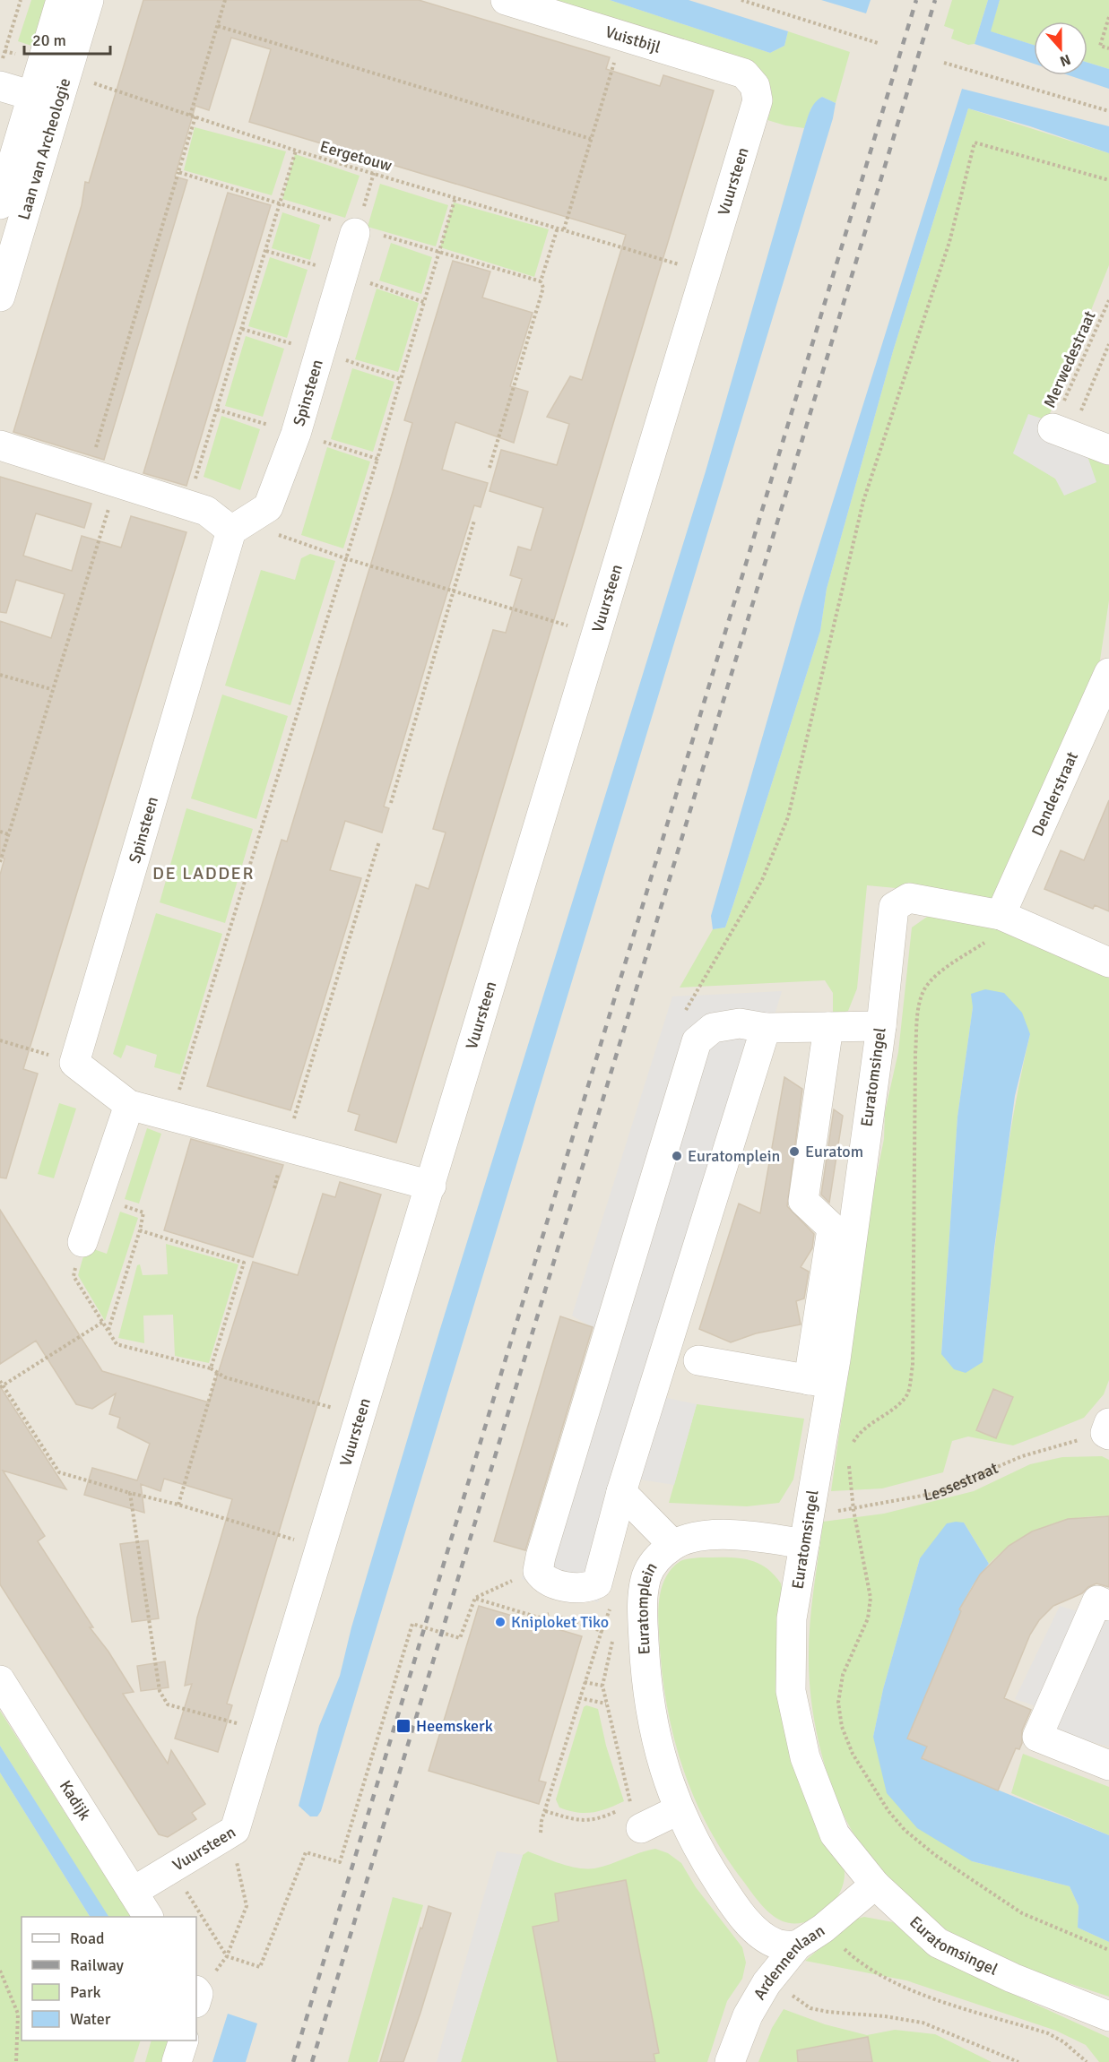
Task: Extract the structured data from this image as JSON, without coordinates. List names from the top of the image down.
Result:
{
  "streets": {
    "street": [
      "Vuistbijl",
      "Laan van Archeologie",
      "Vuursteen",
      "Spinsteen",
      "Denderstraat",
      "Euratomsingel",
      "Euratomplein",
      "Kadijk",
      "Ardennenlaan"
    ],
    "path": ["Eergetouw", "Merwedestraat", "Lessestraat"]
  },
  "crossings": [
    ["Vuistbijl", "Vuursteen"],
    ["Laan van Archeologie", "Eergetouw"],
    ["Eergetouw", "Vuursteen"],
    ["Vuursteen", "Kadijk"],
    ["Denderstraat", "Euratomsingel"],
    ["Euratomsingel", "Lessestraat"],
    ["Euratomsingel", "Euratomplein"],
    ["Euratomsingel", "Ardennenlaan"],
    ["Euratomplein", "Ardennenlaan"]
  ],
  "districts": ["DE LADDER"],
  "places": {
    "other": ["Euratom", "Euratomplein", "Kniploket Tiko"],
    "transit": ["Heemskerk"]
  },
  "legend": [
    "Road",
    "Railway",
    "Park",
    "Water"
  ],
  "scale_bar": "20 m",
  "north": "bottom"
}
